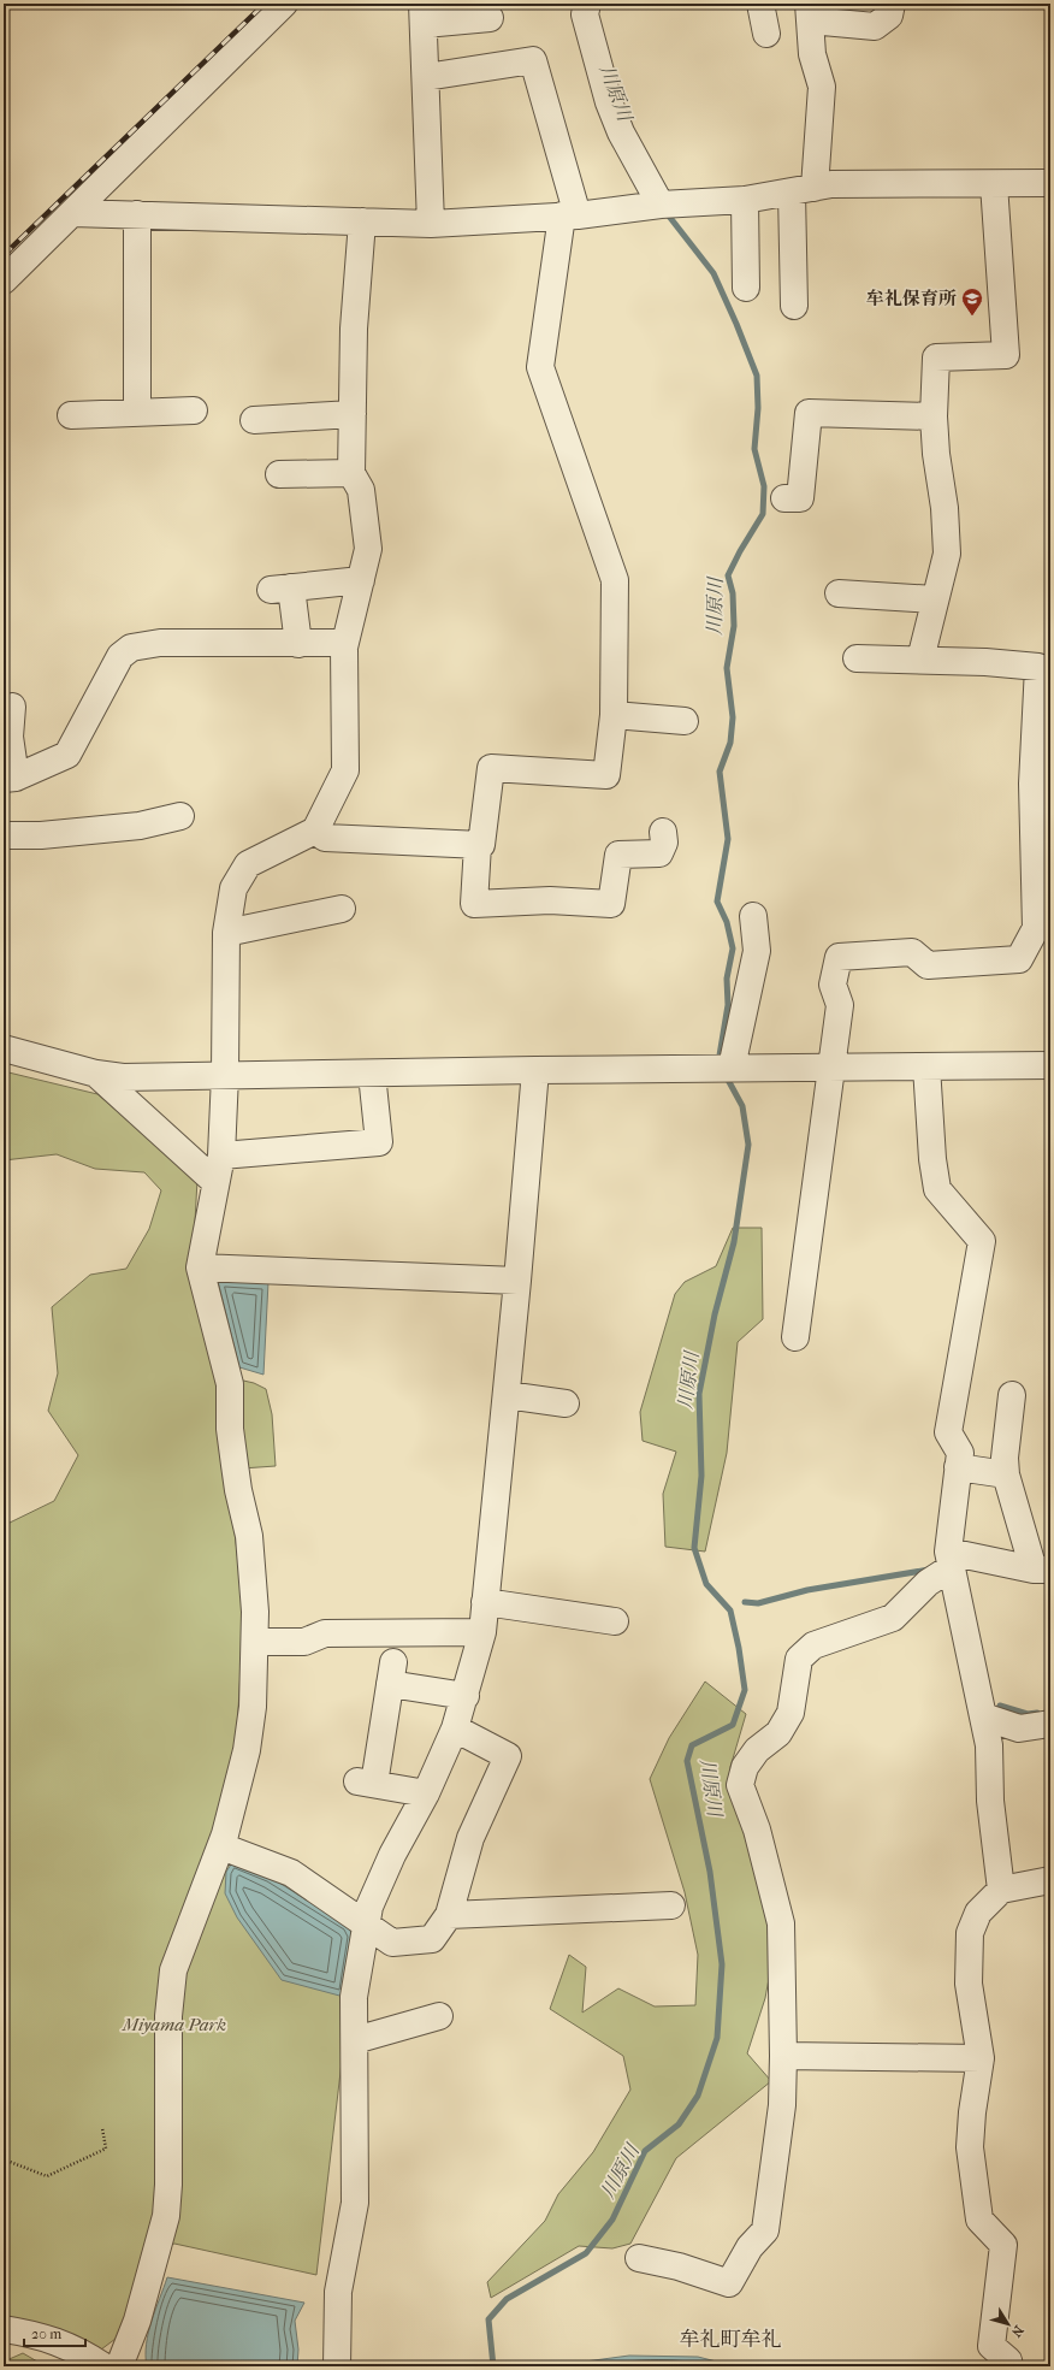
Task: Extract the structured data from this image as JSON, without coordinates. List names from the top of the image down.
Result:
{
  "districts": ["牟礼町牟礼"],
  "water": ["川原川"],
  "parks": ["Miyama Park"],
  "places": {
    "school or university": ["牟礼保育所"]
  },
  "scale_bar": "20 m",
  "north": "bottom right"
}
